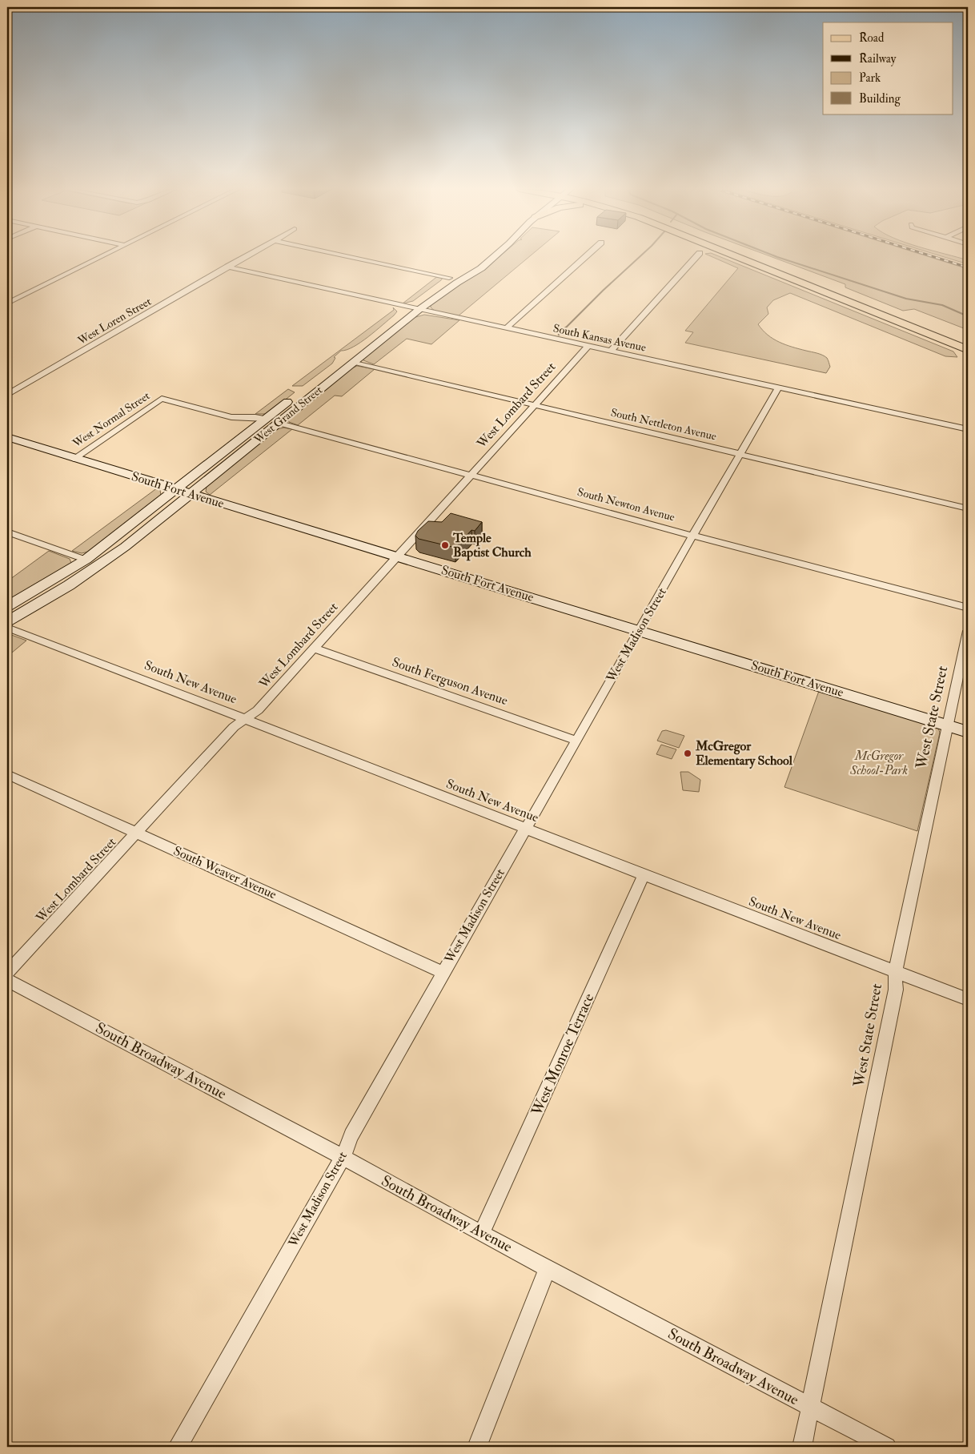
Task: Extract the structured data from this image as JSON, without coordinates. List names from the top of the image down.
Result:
{
  "streets": {
    "main road": ["West Grand Street", "South Fort Avenue"],
    "street": [
      "West Loren Street",
      "South Kansas Avenue",
      "West Lombard Street",
      "West Normal Street",
      "South Nettleton Avenue",
      "South Newton Avenue",
      "West Madison Street",
      "South Ferguson Avenue",
      "South New Avenue",
      "West State Street",
      "South Weaver Avenue",
      "West Monroe Terrace",
      "South Broadway Avenue"
    ]
  },
  "crossings": [
    ["West Loren Street", "South Kansas Avenue"],
    ["South Kansas Avenue", "West Lombard Street"],
    ["South Kansas Avenue", "West Grand Street"],
    ["South Kansas Avenue", "West Madison Street"],
    ["West Lombard Street", "South Nettleton Avenue"],
    ["West Lombard Street", "South Fort Avenue"],
    ["West Lombard Street", "South Newton Avenue"],
    ["West Lombard Street", "South Ferguson Avenue"],
    ["West Lombard Street", "South New Avenue"],
    ["West Lombard Street", "South Weaver Avenue"],
    ["West Grand Street", "West Normal Street"],
    ["West Grand Street", "South Nettleton Avenue"],
    ["West Grand Street", "South Fort Avenue"],
    ["West Grand Street", "South Newton Avenue"],
    ["West Normal Street", "South Fort Avenue"],
    ["South Nettleton Avenue", "West Madison Street"],
    ["South Fort Avenue", "West Madison Street"],
    ["South Fort Avenue", "West State Street"],
    ["South Newton Avenue", "West Madison Street"],
    ["West Madison Street", "South Ferguson Avenue"],
    ["West Madison Street", "South New Avenue"],
    ["West Madison Street", "South Weaver Avenue"],
    ["West Madison Street", "South Broadway Avenue"],
    ["South New Avenue", "West State Street"],
    ["South New Avenue", "West Monroe Terrace"],
    ["West State Street", "South Broadway Avenue"],
    ["West Monroe Terrace", "South Broadway Avenue"]
  ],
  "parks": ["McGregor School-Park"],
  "places": ["Temple Baptist Church", "McGregor Elementary School"],
  "legend": [
    "Road",
    "Railway",
    "Park",
    "Building"
  ]
}
